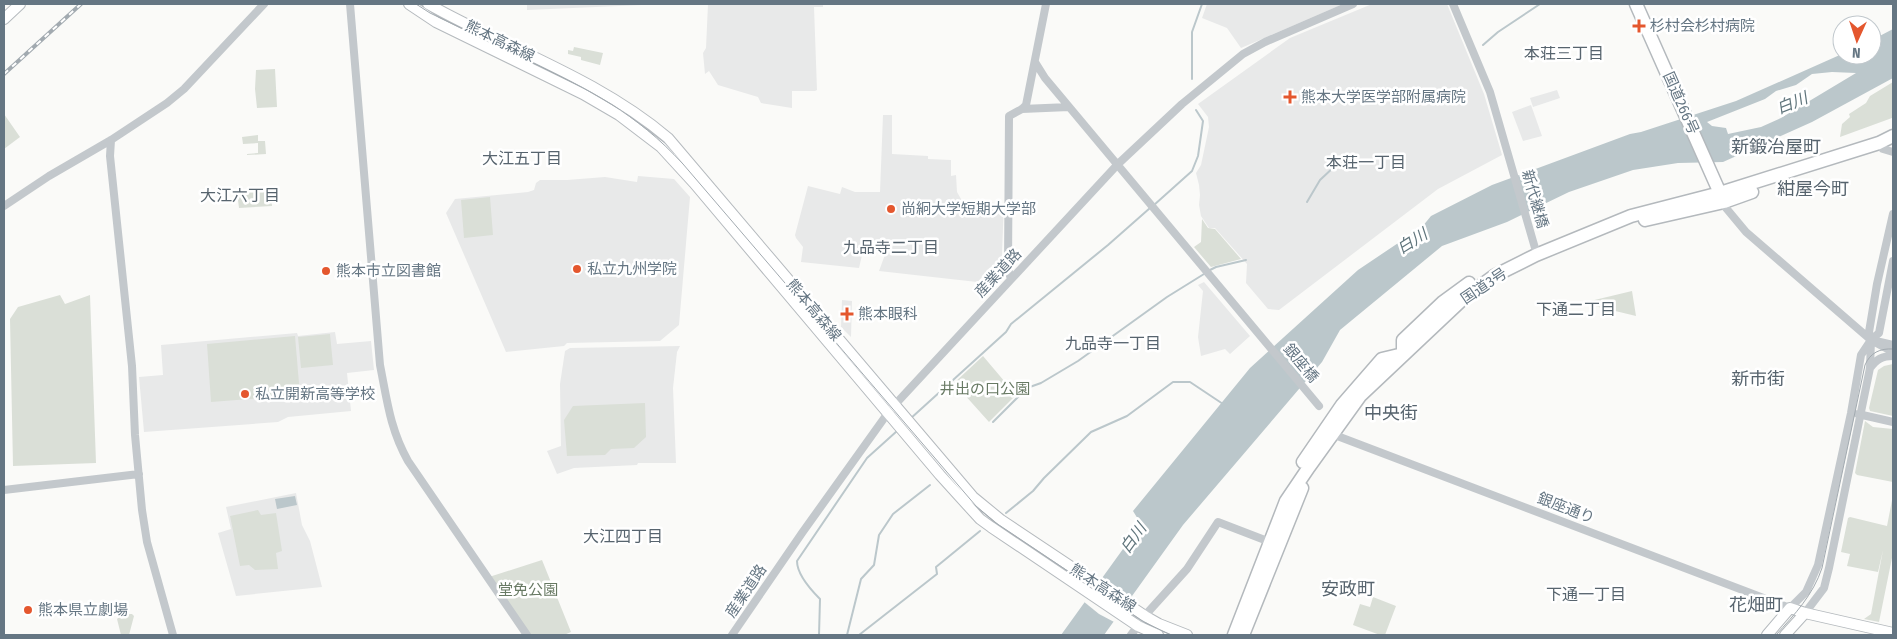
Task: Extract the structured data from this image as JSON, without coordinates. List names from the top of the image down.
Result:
{
  "streets": {
    "highway": ["国道266号", "国道3号"],
    "main road": ["熊本高森線"],
    "street": [
      "新代継橋",
      "産業道路",
      "銀座橋",
      "銀座通り"
    ]
  },
  "crossings": [
    ["熊本高森線", "産業道路"],
    ["国道266号", "国道3号"],
    ["産業道路", "銀座橋"],
    ["国道3号", "銀座通り"]
  ],
  "districts": [
    "本荘三丁目",
    "新鍛冶屋町",
    "大江五丁目",
    "本荘一丁目",
    "紺屋今町",
    "大江六丁目",
    "九品寺二丁目",
    "下通二丁目",
    "九品寺一丁目",
    "新市街",
    "中央街",
    "大江四丁目",
    "安政町",
    "下通一丁目",
    "花畑町"
  ],
  "water": ["白川"],
  "parks": ["井出の口公園", "堂免公園"],
  "places": {
    "health": ["杉村会杉村病院", "熊本大学医学部附属病院", "熊本眼科"],
    "other": [
      "尚絅大学短期大学部",
      "私立九州学院",
      "熊本市立図書館",
      "私立開新高等学校",
      "熊本県立劇場"
    ]
  },
  "north": "bottom"
}
